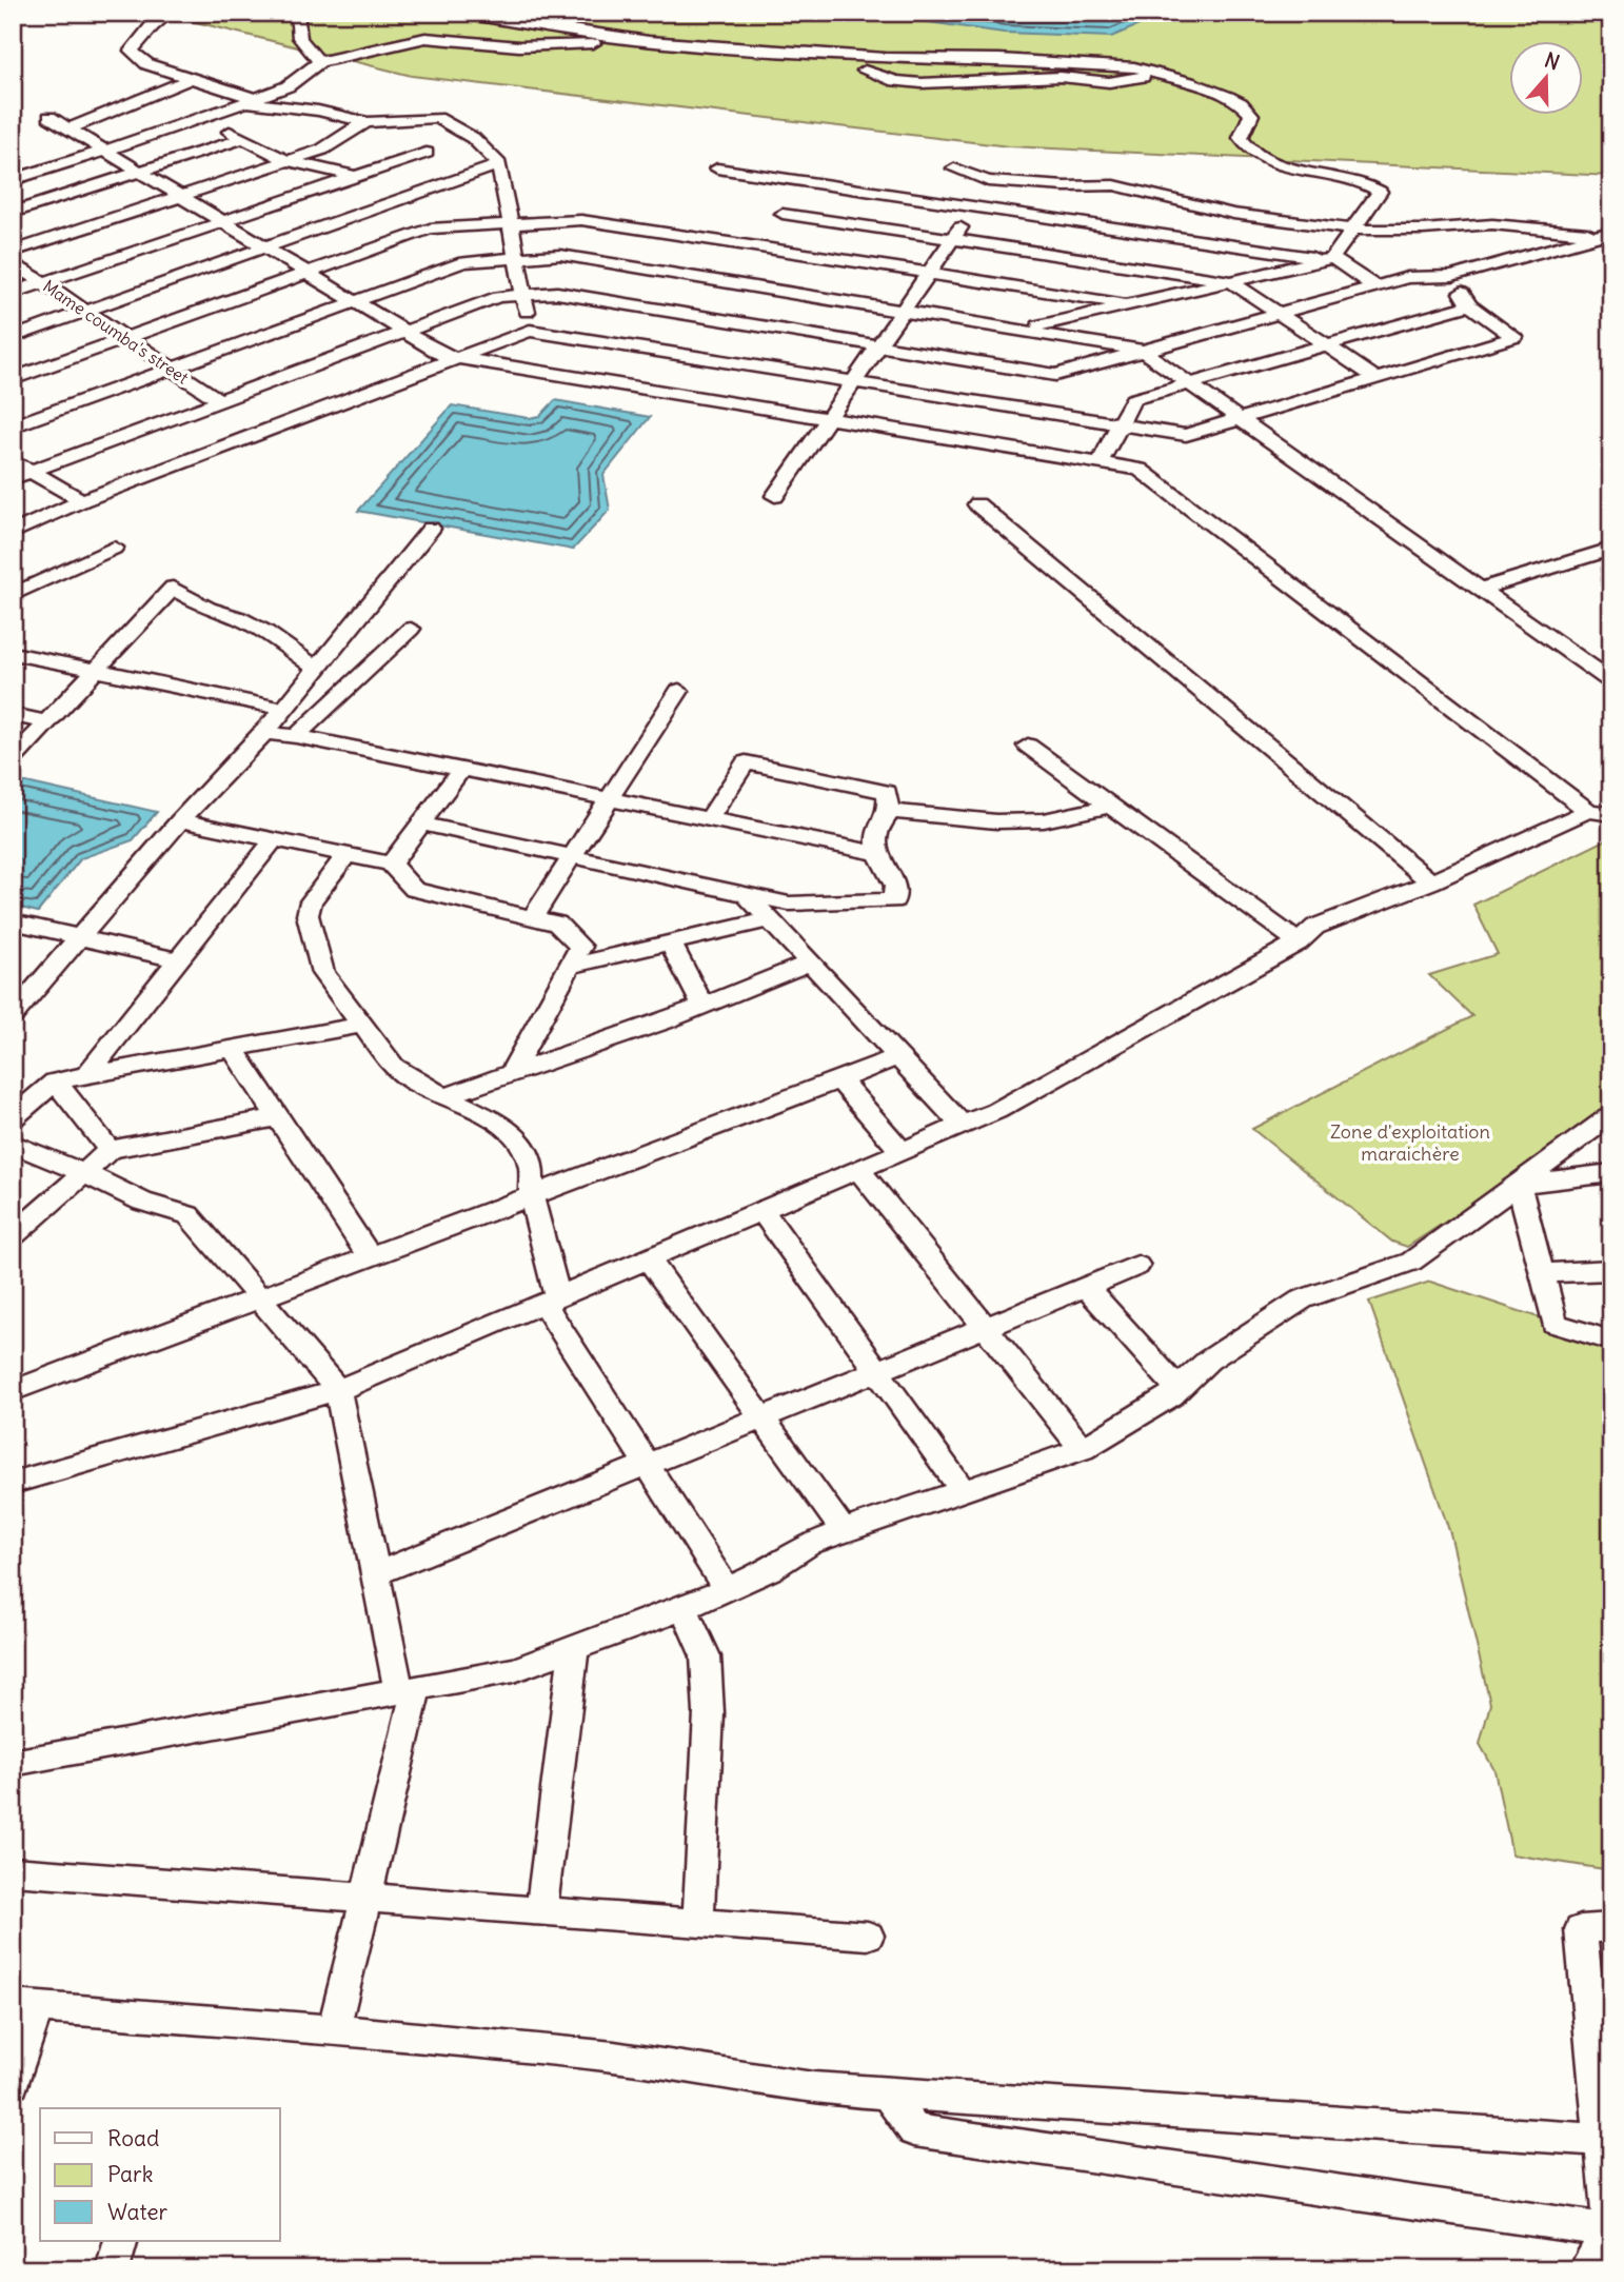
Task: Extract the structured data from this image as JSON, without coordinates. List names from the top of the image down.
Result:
{
  "streets": {
    "street": ["Mame coumba's street"]
  },
  "parks": ["Zone d'exploitation maraichère"],
  "legend": ["Road", "Park", "Water"],
  "north": "top"
}
